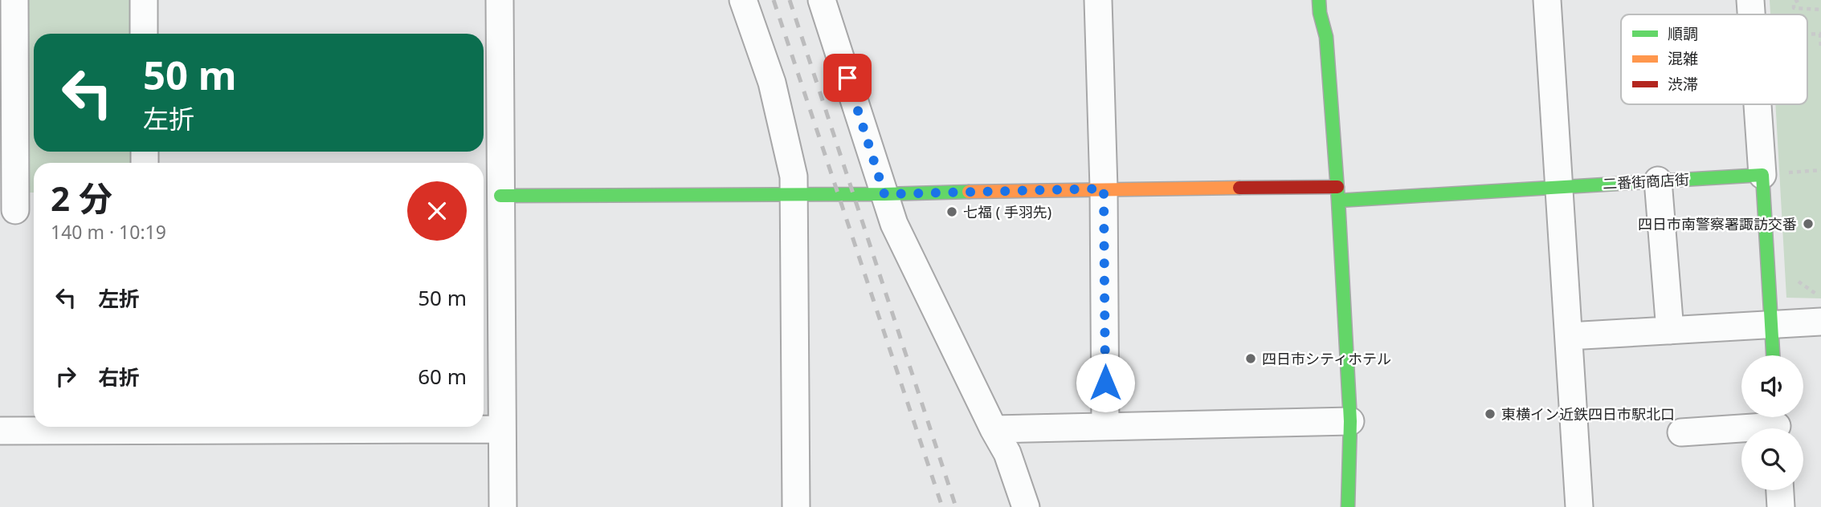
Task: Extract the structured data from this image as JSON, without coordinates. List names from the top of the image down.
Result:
{
  "streets": {
    "street": ["二番街商店街"]
  },
  "places": [
    "七福 ( 手羽先)",
    "四日市南警察署諏訪交番",
    "四日市シティホテル",
    "東横イン近鉄四日市駅北口"
  ],
  "legend": ["順調", "混雑", "渋滞"],
  "page": {
    "turn": ["50 m", "左折"],
    "heading": ["2 分", "140 m · 10:19"],
    "list": [
      {
        "name": "左折",
        "value": "50 m"
      },
      {
        "name": "右折",
        "value": "60 m"
      }
    ]
  }
}
